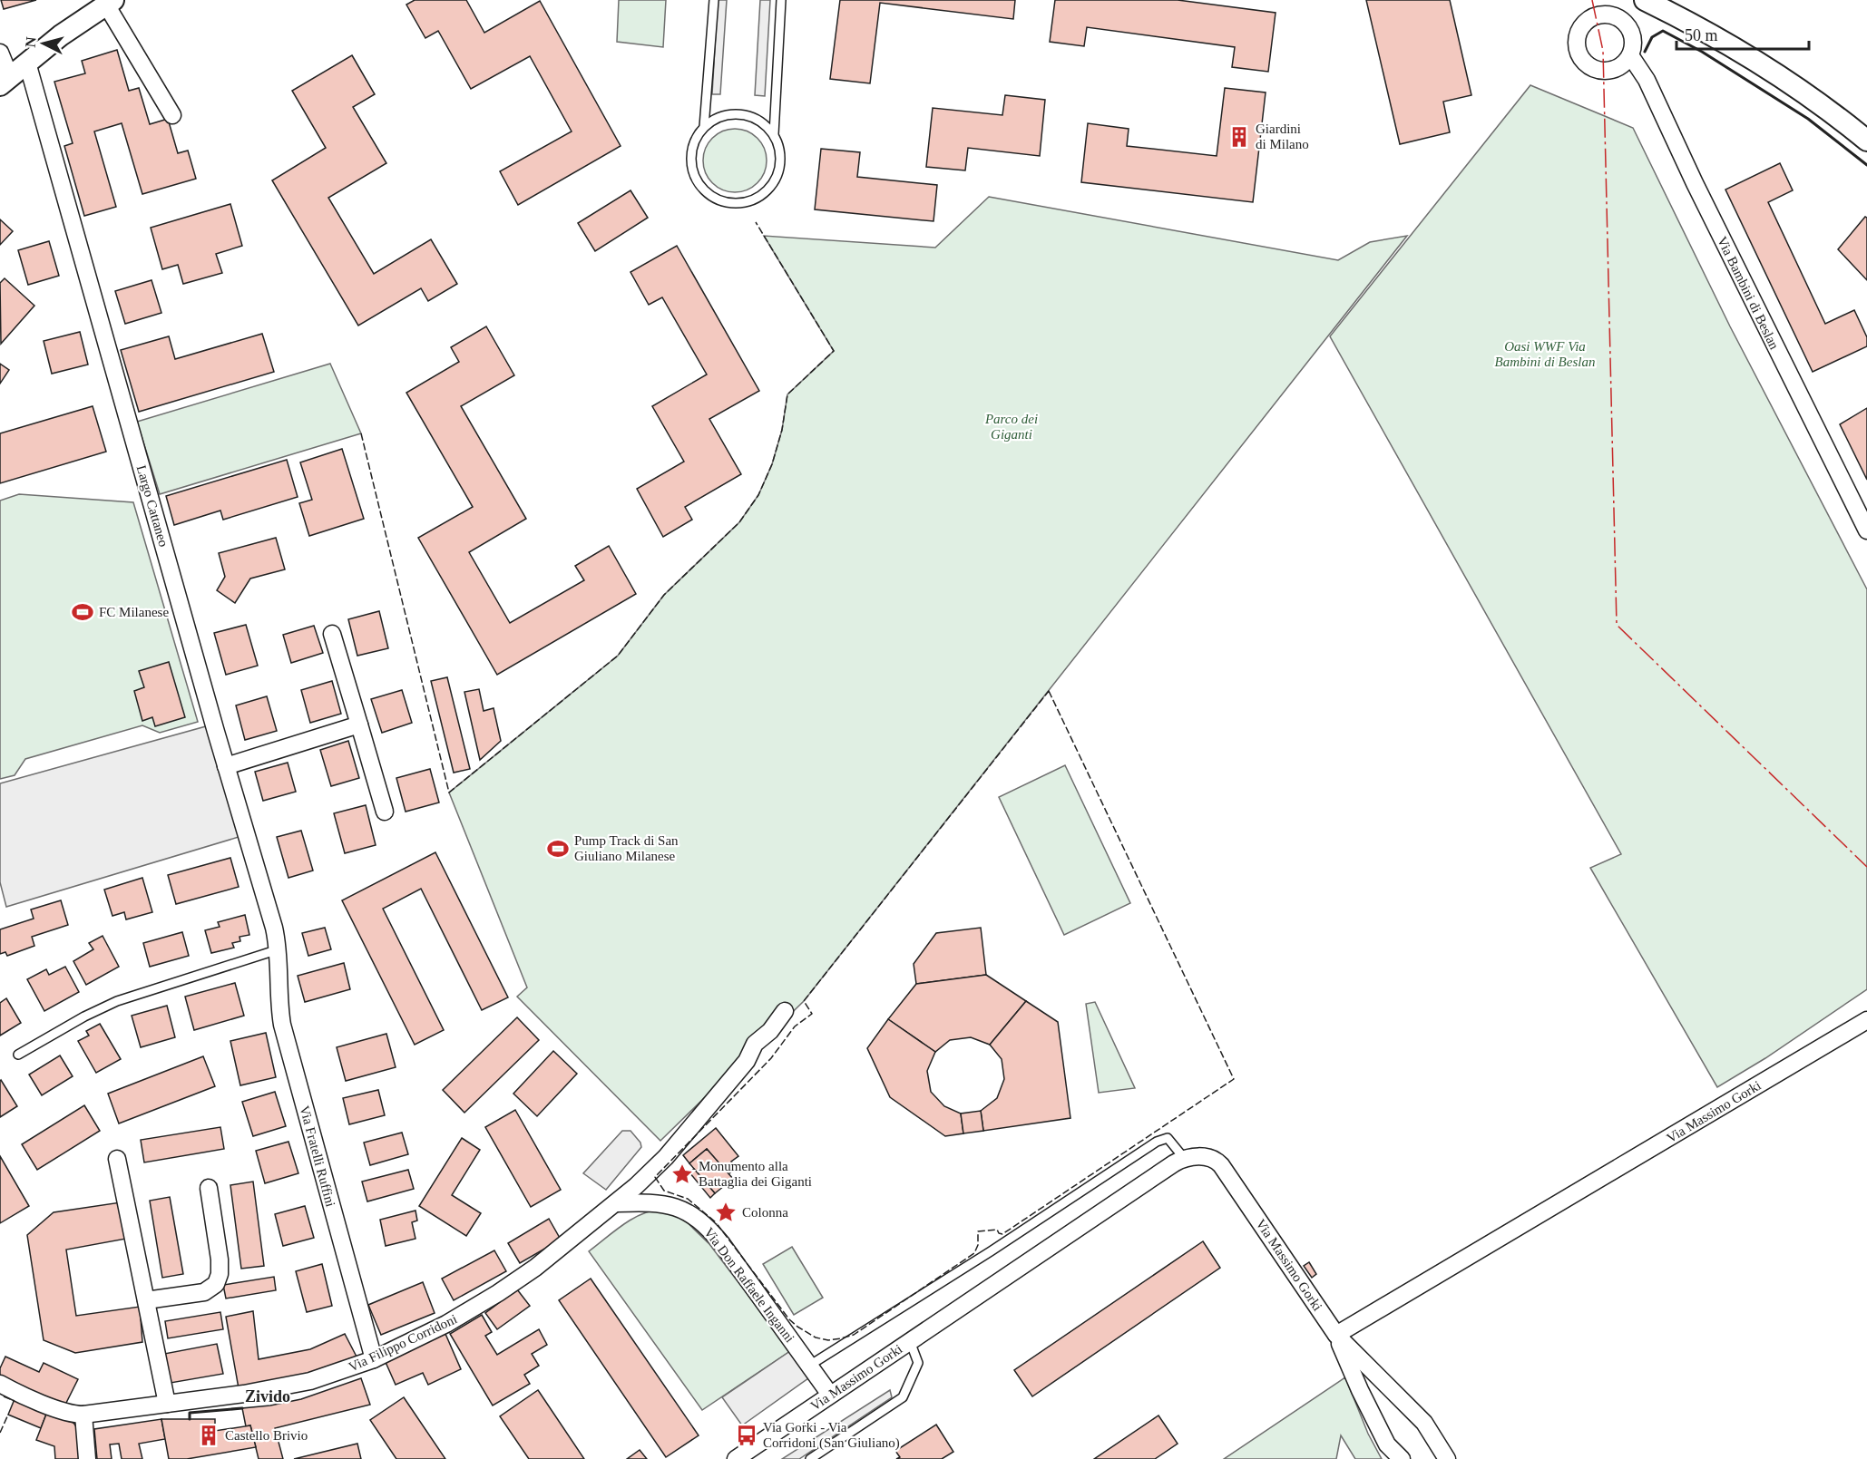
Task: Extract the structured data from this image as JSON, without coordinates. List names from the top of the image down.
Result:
{
  "streets": {
    "street": [
      "Via Bambini di Beslan",
      "Largo Cattaneo",
      "Via Massimo Gorki",
      "Via Fratelli Ruffini",
      "Via Don Raffaele Inganni",
      "Via Filippo Corridoni"
    ]
  },
  "crossings": [
    ["Largo Cattaneo", "Via Fratelli Ruffini"],
    ["Via Massimo Gorki", "Via Don Raffaele Inganni"],
    ["Via Fratelli Ruffini", "Via Filippo Corridoni"],
    ["Via Don Raffaele Inganni", "Via Filippo Corridoni"]
  ],
  "districts": ["Zivido"],
  "parks": ["Oasi WWF Via Bambini di Beslan", "Parco dei Giganti"],
  "places": {
    "building": ["Giardini di Milano", "Castello Brivio"],
    "sports": ["FC Milanese", "Pump Track di San Giuliano Milanese"],
    "place": ["Monumento alla Battaglia dei Giganti", "Colonna"],
    "bus stop": ["Via Gorki - Via Corridoni (San Giuliano)"]
  },
  "scale_bar": "50 m",
  "north": "left"
}
